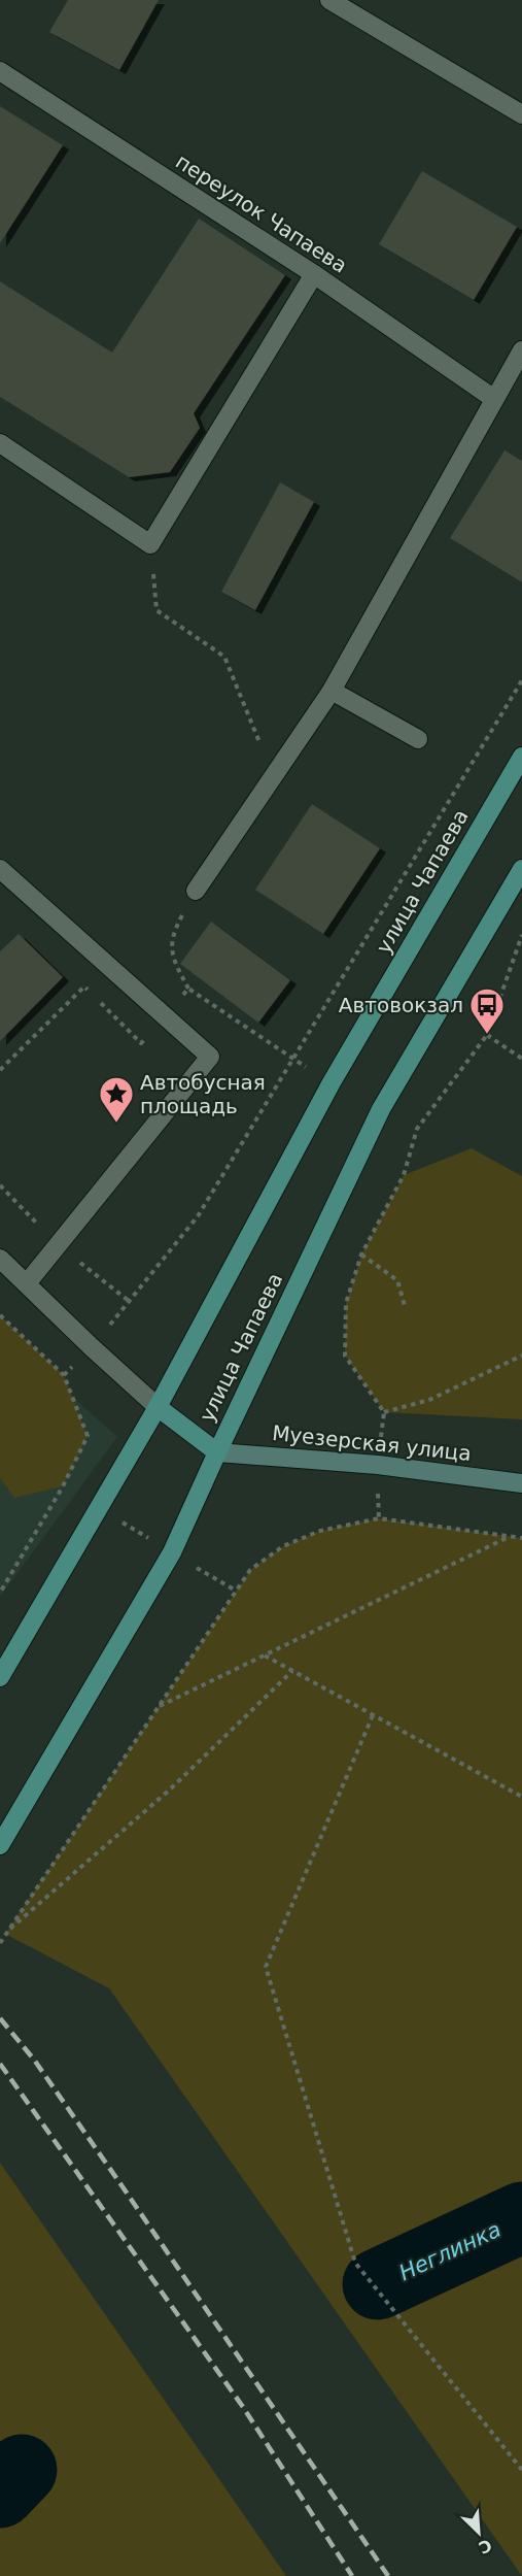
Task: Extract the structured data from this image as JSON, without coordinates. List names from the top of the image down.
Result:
{
  "streets": {
    "main road": ["улица Чапаева", "Муезерская улица"],
    "street": ["переулок Чапаева"]
  },
  "crossings": [
    ["улица Чапаева", "Муезерская улица"]
  ],
  "water": ["Неглинка"],
  "places": {
    "bus stop": ["Автовокзал"],
    "place": ["Автобусная площадь"]
  },
  "north": "bottom right"
}
